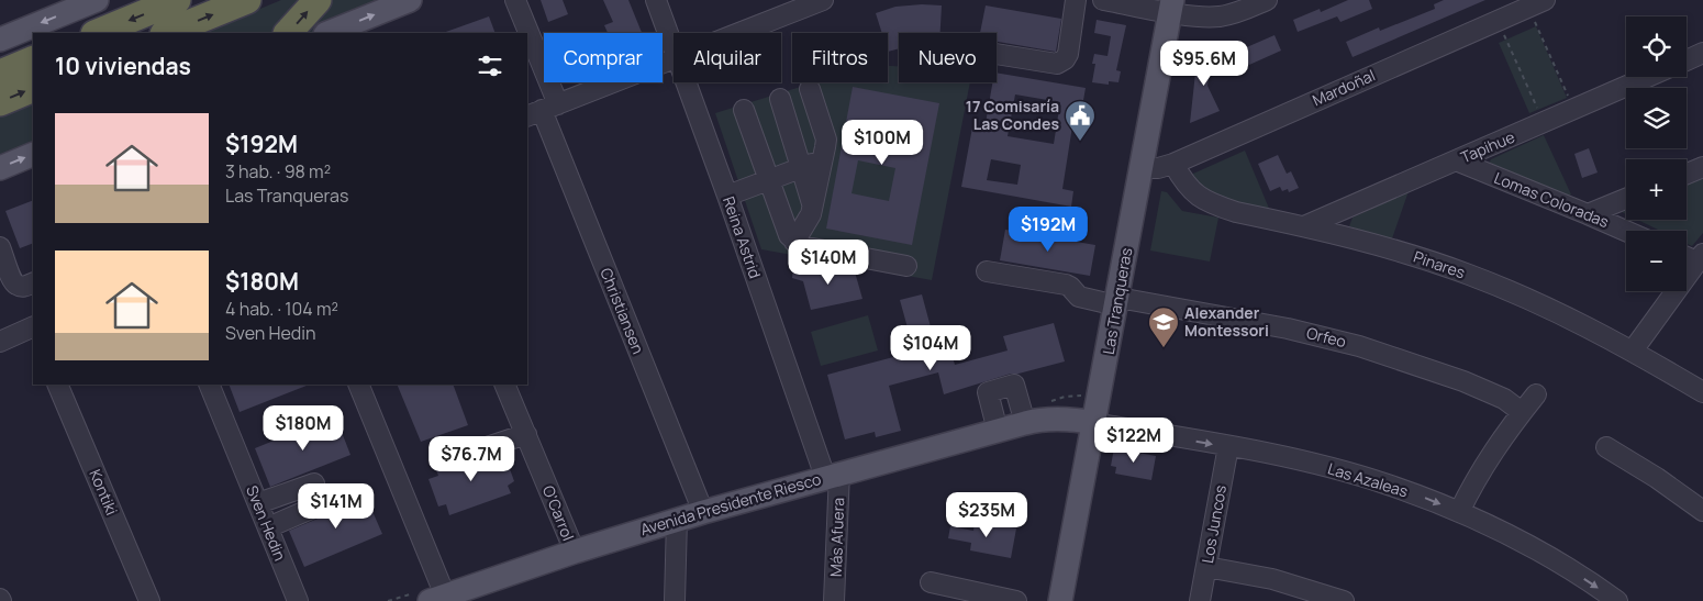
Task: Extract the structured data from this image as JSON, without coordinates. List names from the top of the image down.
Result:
{
  "streets": {
    "main road": ["Las Tranqueras", "Avenida Presidente Riesco"],
    "street": [
      "Mardoñal",
      "Tapihue",
      "Lomas Coloradas",
      "Reina Astrid",
      "Pinares",
      "Christiansen",
      "Orfeo",
      "Las Azaleas",
      "Kontiki",
      "O'Carrol",
      "Sven Hedin",
      "Los Juncos",
      "Más Afuera"
    ]
  },
  "crossings": [
    ["Mardoñal", "Pinares"],
    ["Mardoñal", "Las Tranqueras"],
    ["Tapihue", "Lomas Coloradas"],
    ["Tapihue", "Pinares"],
    ["Reina Astrid", "Avenida Presidente Riesco"],
    ["Reina Astrid", "Más Afuera"],
    ["Las Tranqueras", "Orfeo"],
    ["Las Tranqueras", "Las Azaleas"],
    ["Las Tranqueras", "Avenida Presidente Riesco"],
    ["Christiansen", "Avenida Presidente Riesco"],
    ["Las Azaleas", "Avenida Presidente Riesco"],
    ["Las Azaleas", "Los Juncos"],
    ["Avenida Presidente Riesco", "O'Carrol"],
    ["Avenida Presidente Riesco", "Más Afuera"]
  ],
  "places": {
    "public building": ["17 Comisaría Las Condes"],
    "school or university": ["Alexander Montessori"]
  },
  "page": {
    "map_buttons": ["+", "−"],
    "chip": [
      "Comprar",
      "Alquilar",
      "Filtros",
      "Nuevo"
    ],
    "heading": "10 viviendas",
    "price": [
      "$95.6M",
      "$100M",
      "$192M",
      "$140M",
      "$104M",
      "$180M",
      "$122M",
      "$76.7M",
      "$141M",
      "$235M"
    ],
    "list": [
      {
        "name": "$192M",
        "note": "3 hab. · 98 m² · Las Tranqueras"
      },
      {
        "name": "$180M",
        "note": "4 hab. · 104 m² · Sven Hedin"
      }
    ]
  }
}
